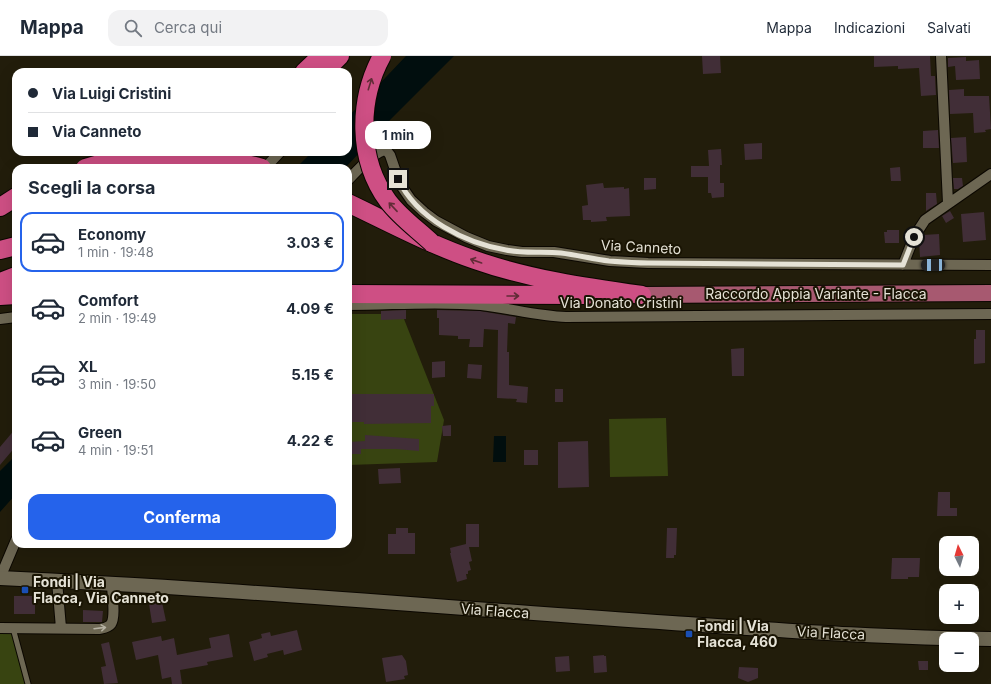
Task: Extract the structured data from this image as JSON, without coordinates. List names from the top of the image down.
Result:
{
  "streets": {
    "main road": ["Raccordo Appia Variante - Flacca", "Via Flacca"],
    "street": ["Via Canneto", "Via Donato Cristini"]
  },
  "places": {
    "transit": ["Fondi | Via Flacca, Via Canneto", "Fondi | Via Flacca, 460"]
  },
  "north": "top",
  "page": {
    "header": "Mappa",
    "search": "Cerca qui",
    "nav": ["Mappa", "Indicazioni", "Salvati"],
    "banner": ["Via Luigi Cristini", "Via Canneto"],
    "bubble": "1 min",
    "heading": "Scegli la corsa",
    "list": [
      {
        "name": "Economy",
        "note": "1 min · 19:48",
        "value": "3.03 €"
      },
      {
        "name": "Comfort",
        "note": "2 min · 19:49",
        "value": "4.09 €"
      },
      {
        "name": "XL",
        "note": "3 min · 19:50",
        "value": "5.15 €"
      },
      {
        "name": "Green",
        "note": "4 min · 19:51",
        "value": "4.22 €"
      }
    ],
    "buttons": "Conferma",
    "map_buttons": ["+", "−"]
  }
}
